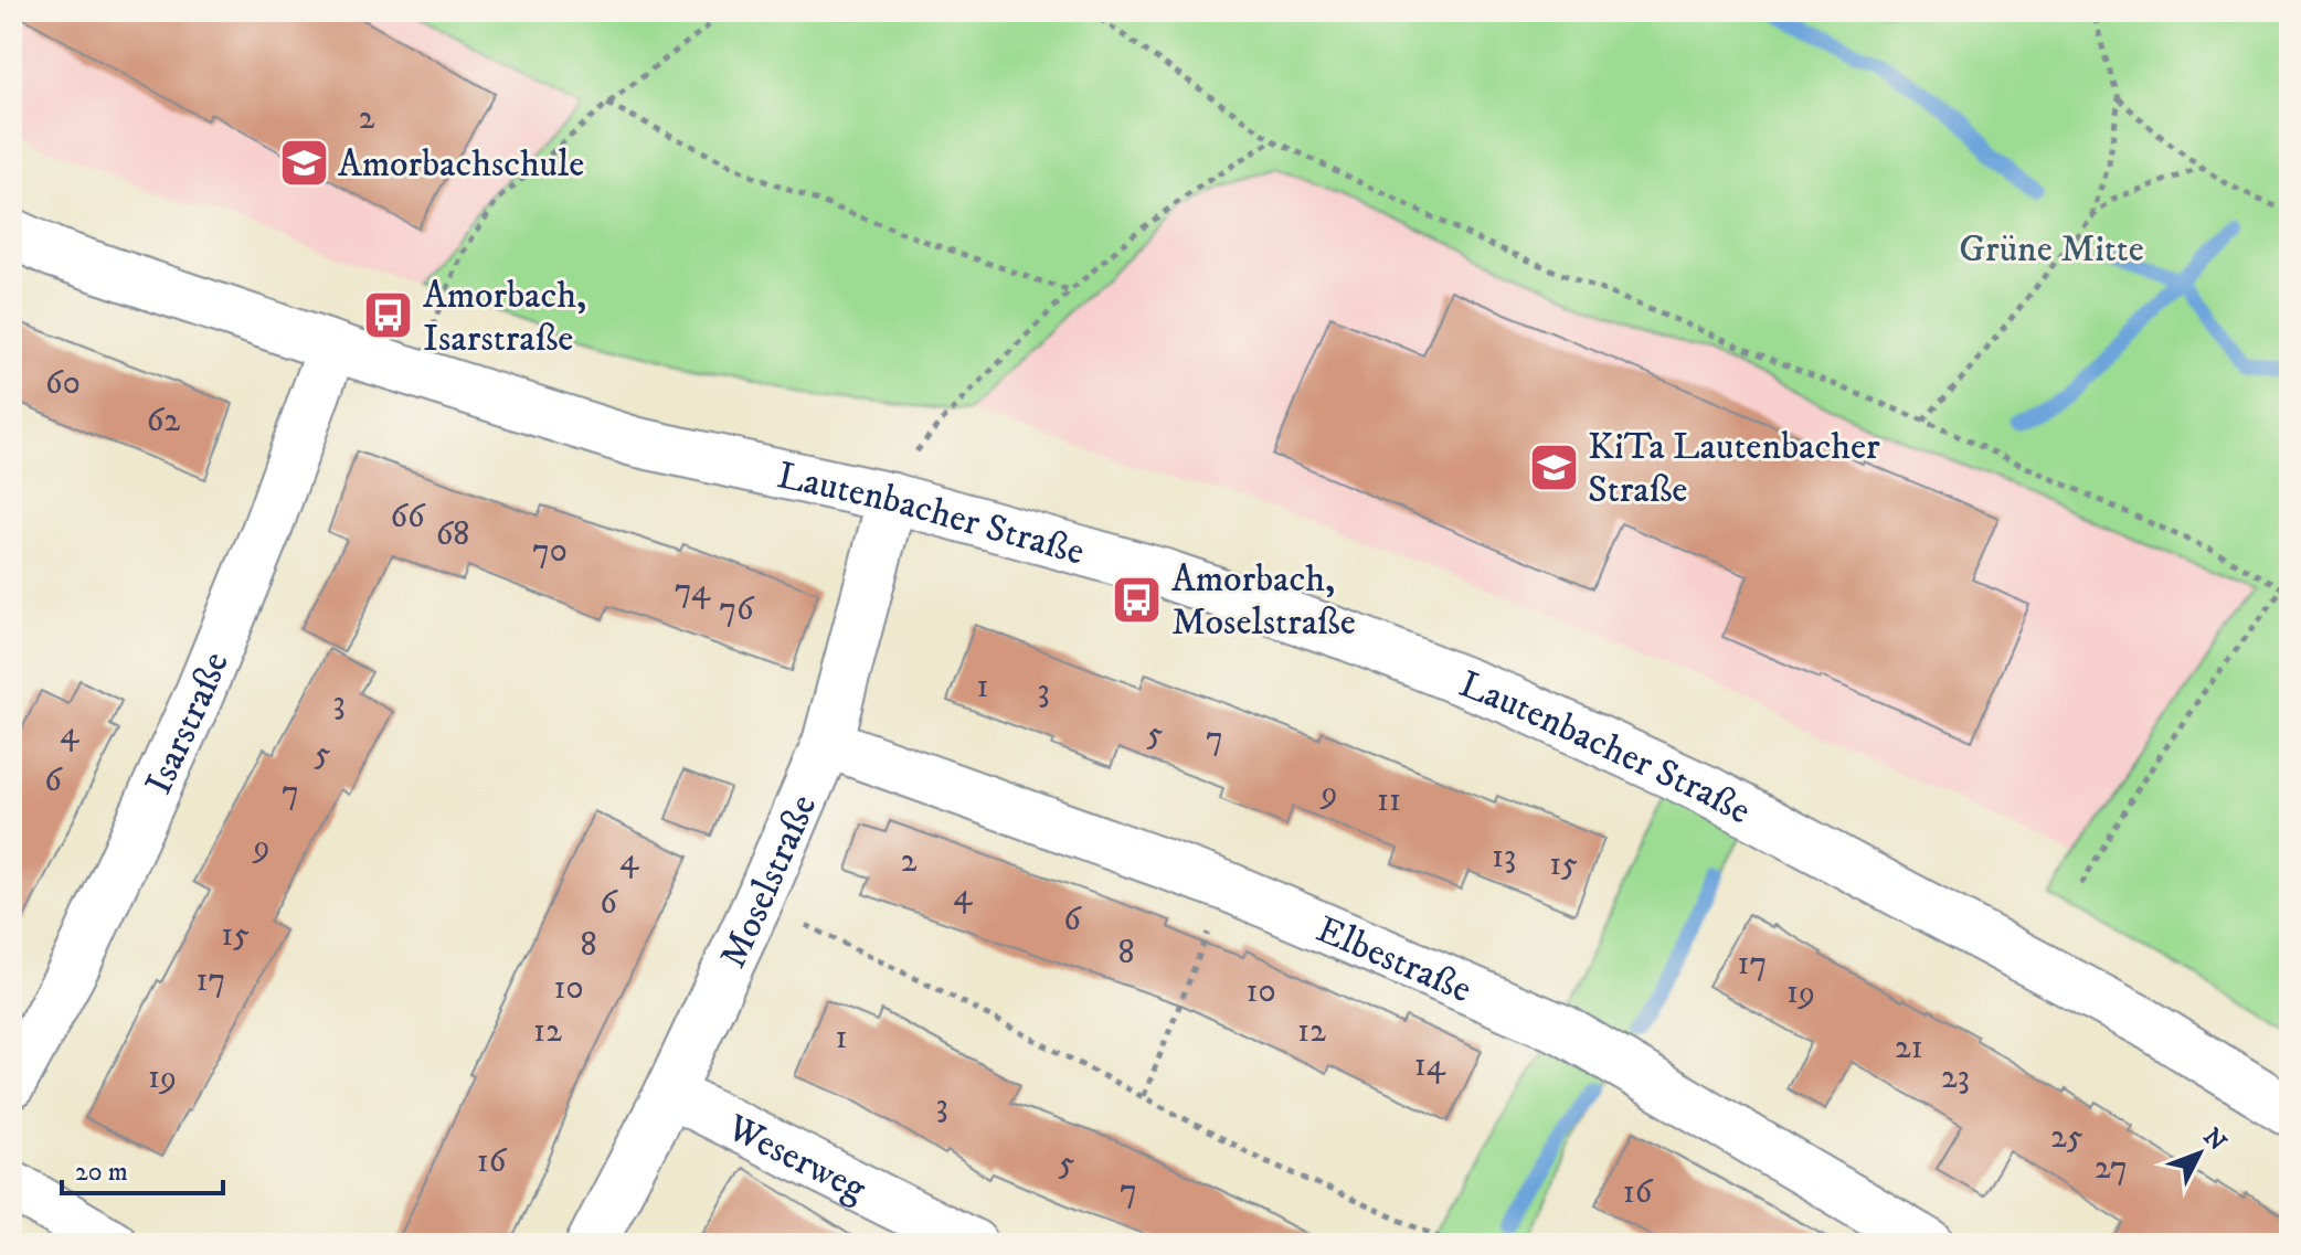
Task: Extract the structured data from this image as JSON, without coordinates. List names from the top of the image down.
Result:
{
  "streets": {
    "street": [
      "Lautenbacher Straße",
      "Isarstraße",
      "Moselstraße",
      "Elbestraße",
      "Weserweg"
    ]
  },
  "crossings": [
    ["Lautenbacher Straße", "Isarstraße"],
    ["Lautenbacher Straße", "Moselstraße"],
    ["Moselstraße", "Elbestraße"],
    ["Moselstraße", "Weserweg"]
  ],
  "parks": ["Grüne Mitte"],
  "places": {
    "school or university": ["Amorbachschule", "KiTa Lautenbacher Straße"],
    "bus stop": ["Amorbach, Isarstraße", "Amorbach, Moselstraße"]
  },
  "house_numbers": [
    "2",
    "60",
    "62",
    "66",
    "68",
    "70",
    "74",
    "76",
    "1",
    "3",
    "3",
    "4",
    "5",
    "7",
    "5",
    "6",
    "7",
    "9",
    "11",
    "9",
    "13",
    "4",
    "2",
    "15",
    "4",
    "6",
    "6",
    "15",
    "8",
    "8",
    "17",
    "17",
    "10",
    "10",
    "19",
    "12",
    "12",
    "1",
    "21",
    "14",
    "19",
    "23",
    "3",
    "25",
    "16",
    "5",
    "27",
    "7",
    "16"
  ],
  "scale_bar": "20 m",
  "north": "top right"
}
